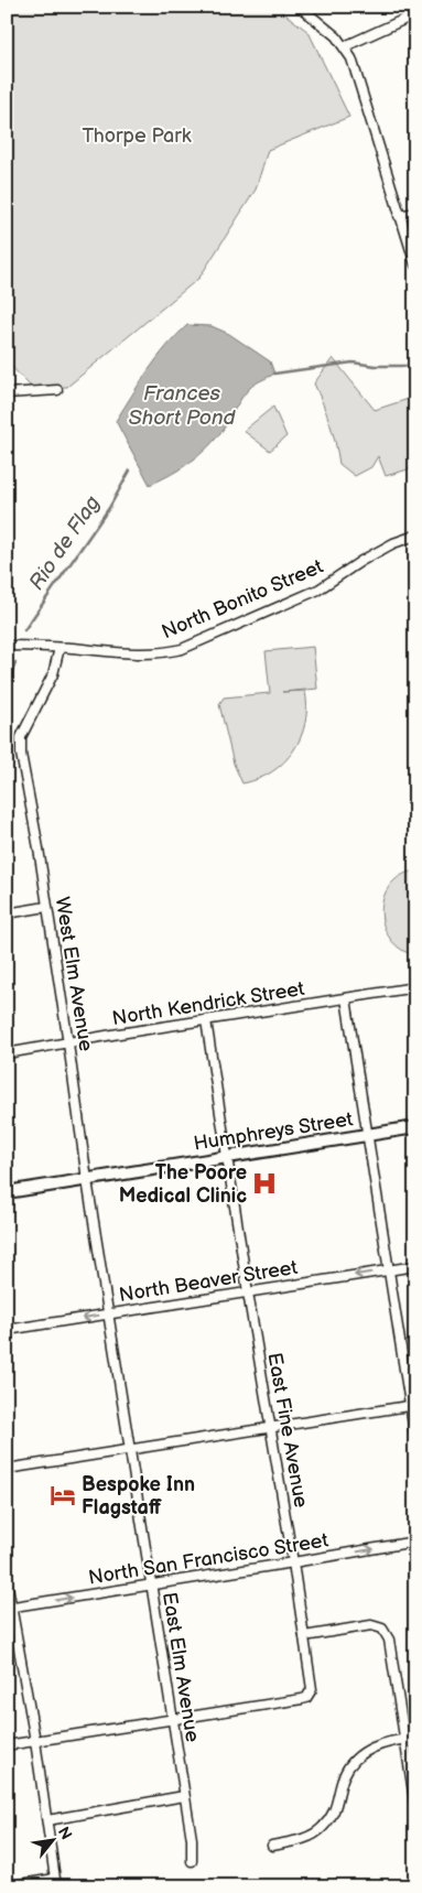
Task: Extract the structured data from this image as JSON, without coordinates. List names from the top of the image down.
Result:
{
  "streets": {
    "main road": ["Humphreys Street"],
    "street": [
      "North Bonito Street",
      "West Elm Avenue",
      "North Kendrick Street",
      "North Beaver Street",
      "East Fine Avenue",
      "North San Francisco Street",
      "East Elm Avenue"
    ]
  },
  "crossings": [
    ["North Bonito Street", "West Elm Avenue"],
    ["West Elm Avenue", "North Kendrick Street"],
    ["West Elm Avenue", "Humphreys Street"],
    ["West Elm Avenue", "North Beaver Street"],
    ["West Elm Avenue", "East Elm Avenue"],
    ["North Kendrick Street", "East Fine Avenue"],
    ["Humphreys Street", "East Fine Avenue"],
    ["North Beaver Street", "East Fine Avenue"],
    ["North Beaver Street", "East Elm Avenue"],
    ["East Fine Avenue", "North San Francisco Street"],
    ["East Fine Avenue", "East Elm Avenue"],
    ["North San Francisco Street", "East Elm Avenue"]
  ],
  "one_way": ["North Beaver Street", "North San Francisco Street"],
  "water": ["Frances Short Pond", "Rio de Flag"],
  "parks": ["Thorpe Park"],
  "places": {
    "hospital": ["The Poore Medical Clinic"],
    "hotel": ["Bespoke Inn Flagstaff"]
  },
  "north": "top right"
}
